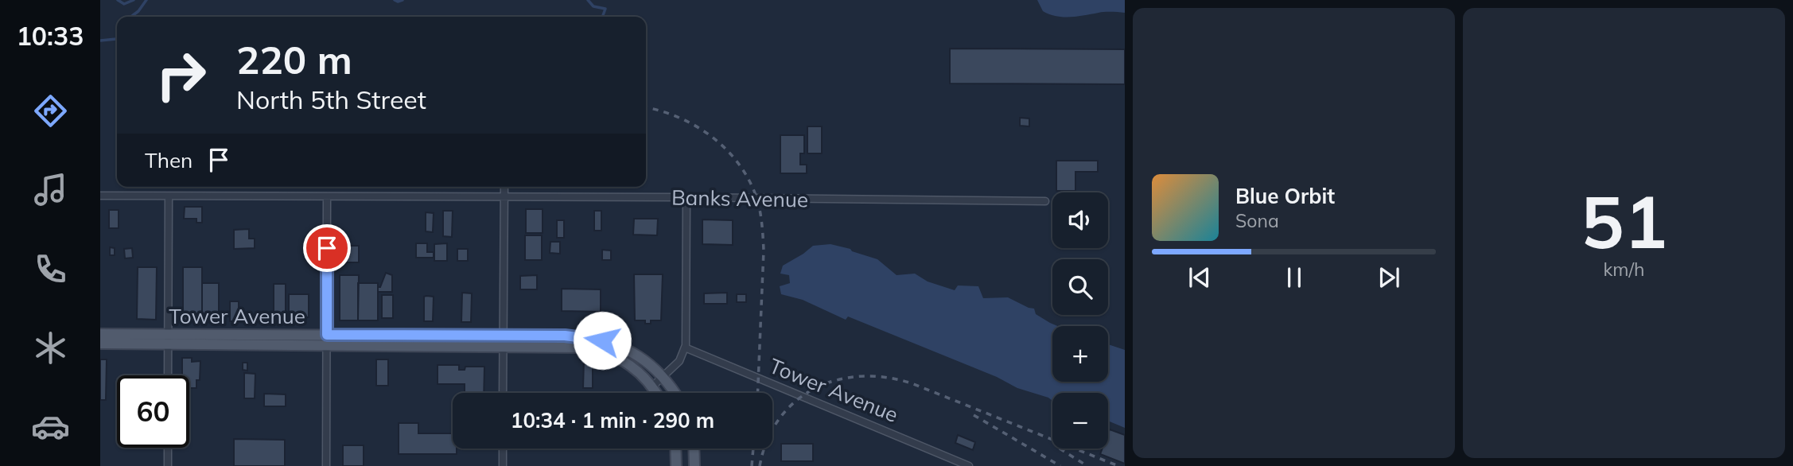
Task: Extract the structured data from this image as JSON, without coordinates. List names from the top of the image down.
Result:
{
  "streets": {
    "main road": ["Tower Avenue"],
    "street": ["Banks Avenue"]
  },
  "page": {
    "tabs": "10:33",
    "tile": ["51", "km/h"],
    "turn": ["220 m", "North 5th Street"],
    "then": "Then",
    "song": ["Blue Orbit", "Sona"],
    "map_buttons": ["+", "−"],
    "limit": "60",
    "trip": "10:34 · 1 min · 290 m"
  }
}
